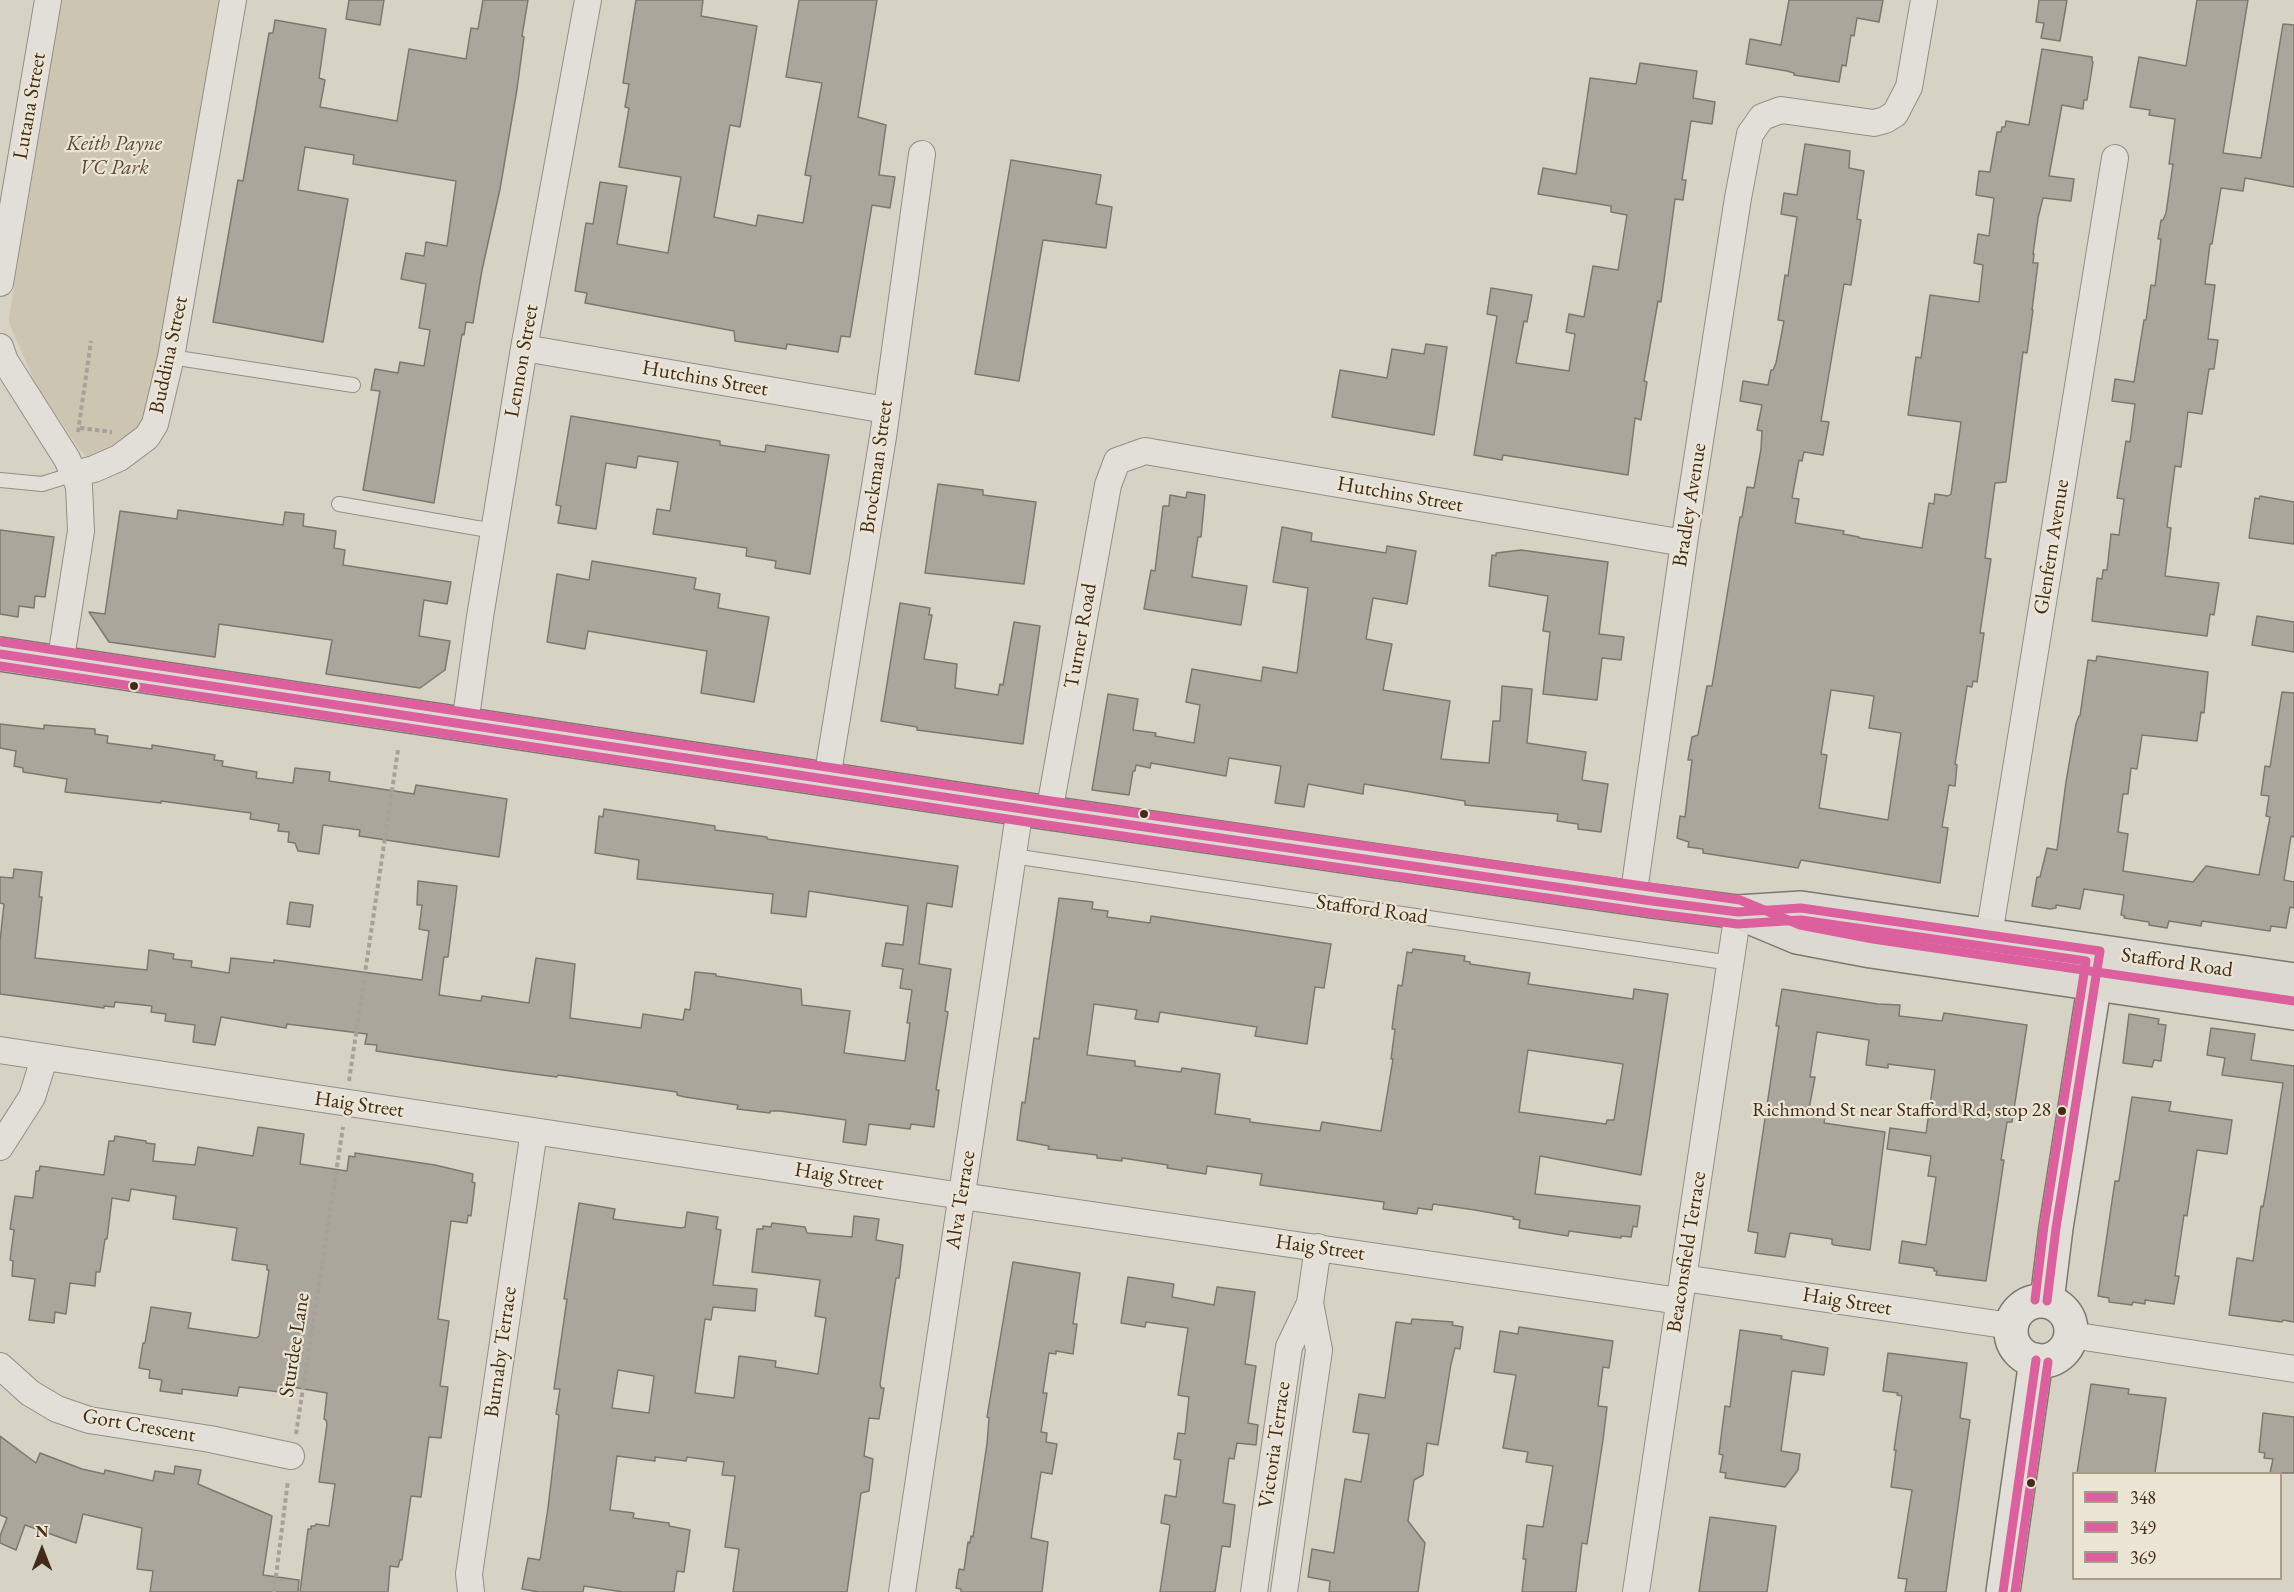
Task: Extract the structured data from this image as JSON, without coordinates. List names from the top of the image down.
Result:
{
  "streets": {
    "highway": ["Stafford Road"],
    "street": [
      "Lutana Street",
      "Buddina Street",
      "Lennon Street",
      "Hutchins Street",
      "Brockman Street",
      "Bradley Avenue",
      "Glenfern Avenue",
      "Turner Road",
      "Haig Street",
      "Alva Terrace",
      "Beaconsfield Terrace",
      "Burnaby Terrace",
      "Gort Crescent",
      "Victoria Terrace"
    ],
    "path": ["Sturdee Lane"]
  },
  "crossings": [
    ["Lennon Street", "Hutchins Street"],
    ["Lennon Street", "Stafford Road"],
    ["Hutchins Street", "Brockman Street"],
    ["Hutchins Street", "Bradley Avenue"],
    ["Hutchins Street", "Turner Road"],
    ["Brockman Street", "Stafford Road"],
    ["Bradley Avenue", "Stafford Road"],
    ["Glenfern Avenue", "Stafford Road"],
    ["Turner Road", "Stafford Road"],
    ["Turner Road", "Alva Terrace"],
    ["Stafford Road", "Alva Terrace"],
    ["Stafford Road", "Beaconsfield Terrace"],
    ["Haig Street", "Alva Terrace"],
    ["Haig Street", "Beaconsfield Terrace"],
    ["Haig Street", "Sturdee Lane"],
    ["Haig Street", "Burnaby Terrace"],
    ["Haig Street", "Victoria Terrace"],
    ["Sturdee Lane", "Gort Crescent"]
  ],
  "parks": ["Keith Payne VC Park"],
  "places": ["Richmond St near Stafford Rd, stop 28"],
  "lines": ["transit line 369", "transit line 348", "transit line 349"],
  "legend": ["348", "349", "369"],
  "north": "top"
}
